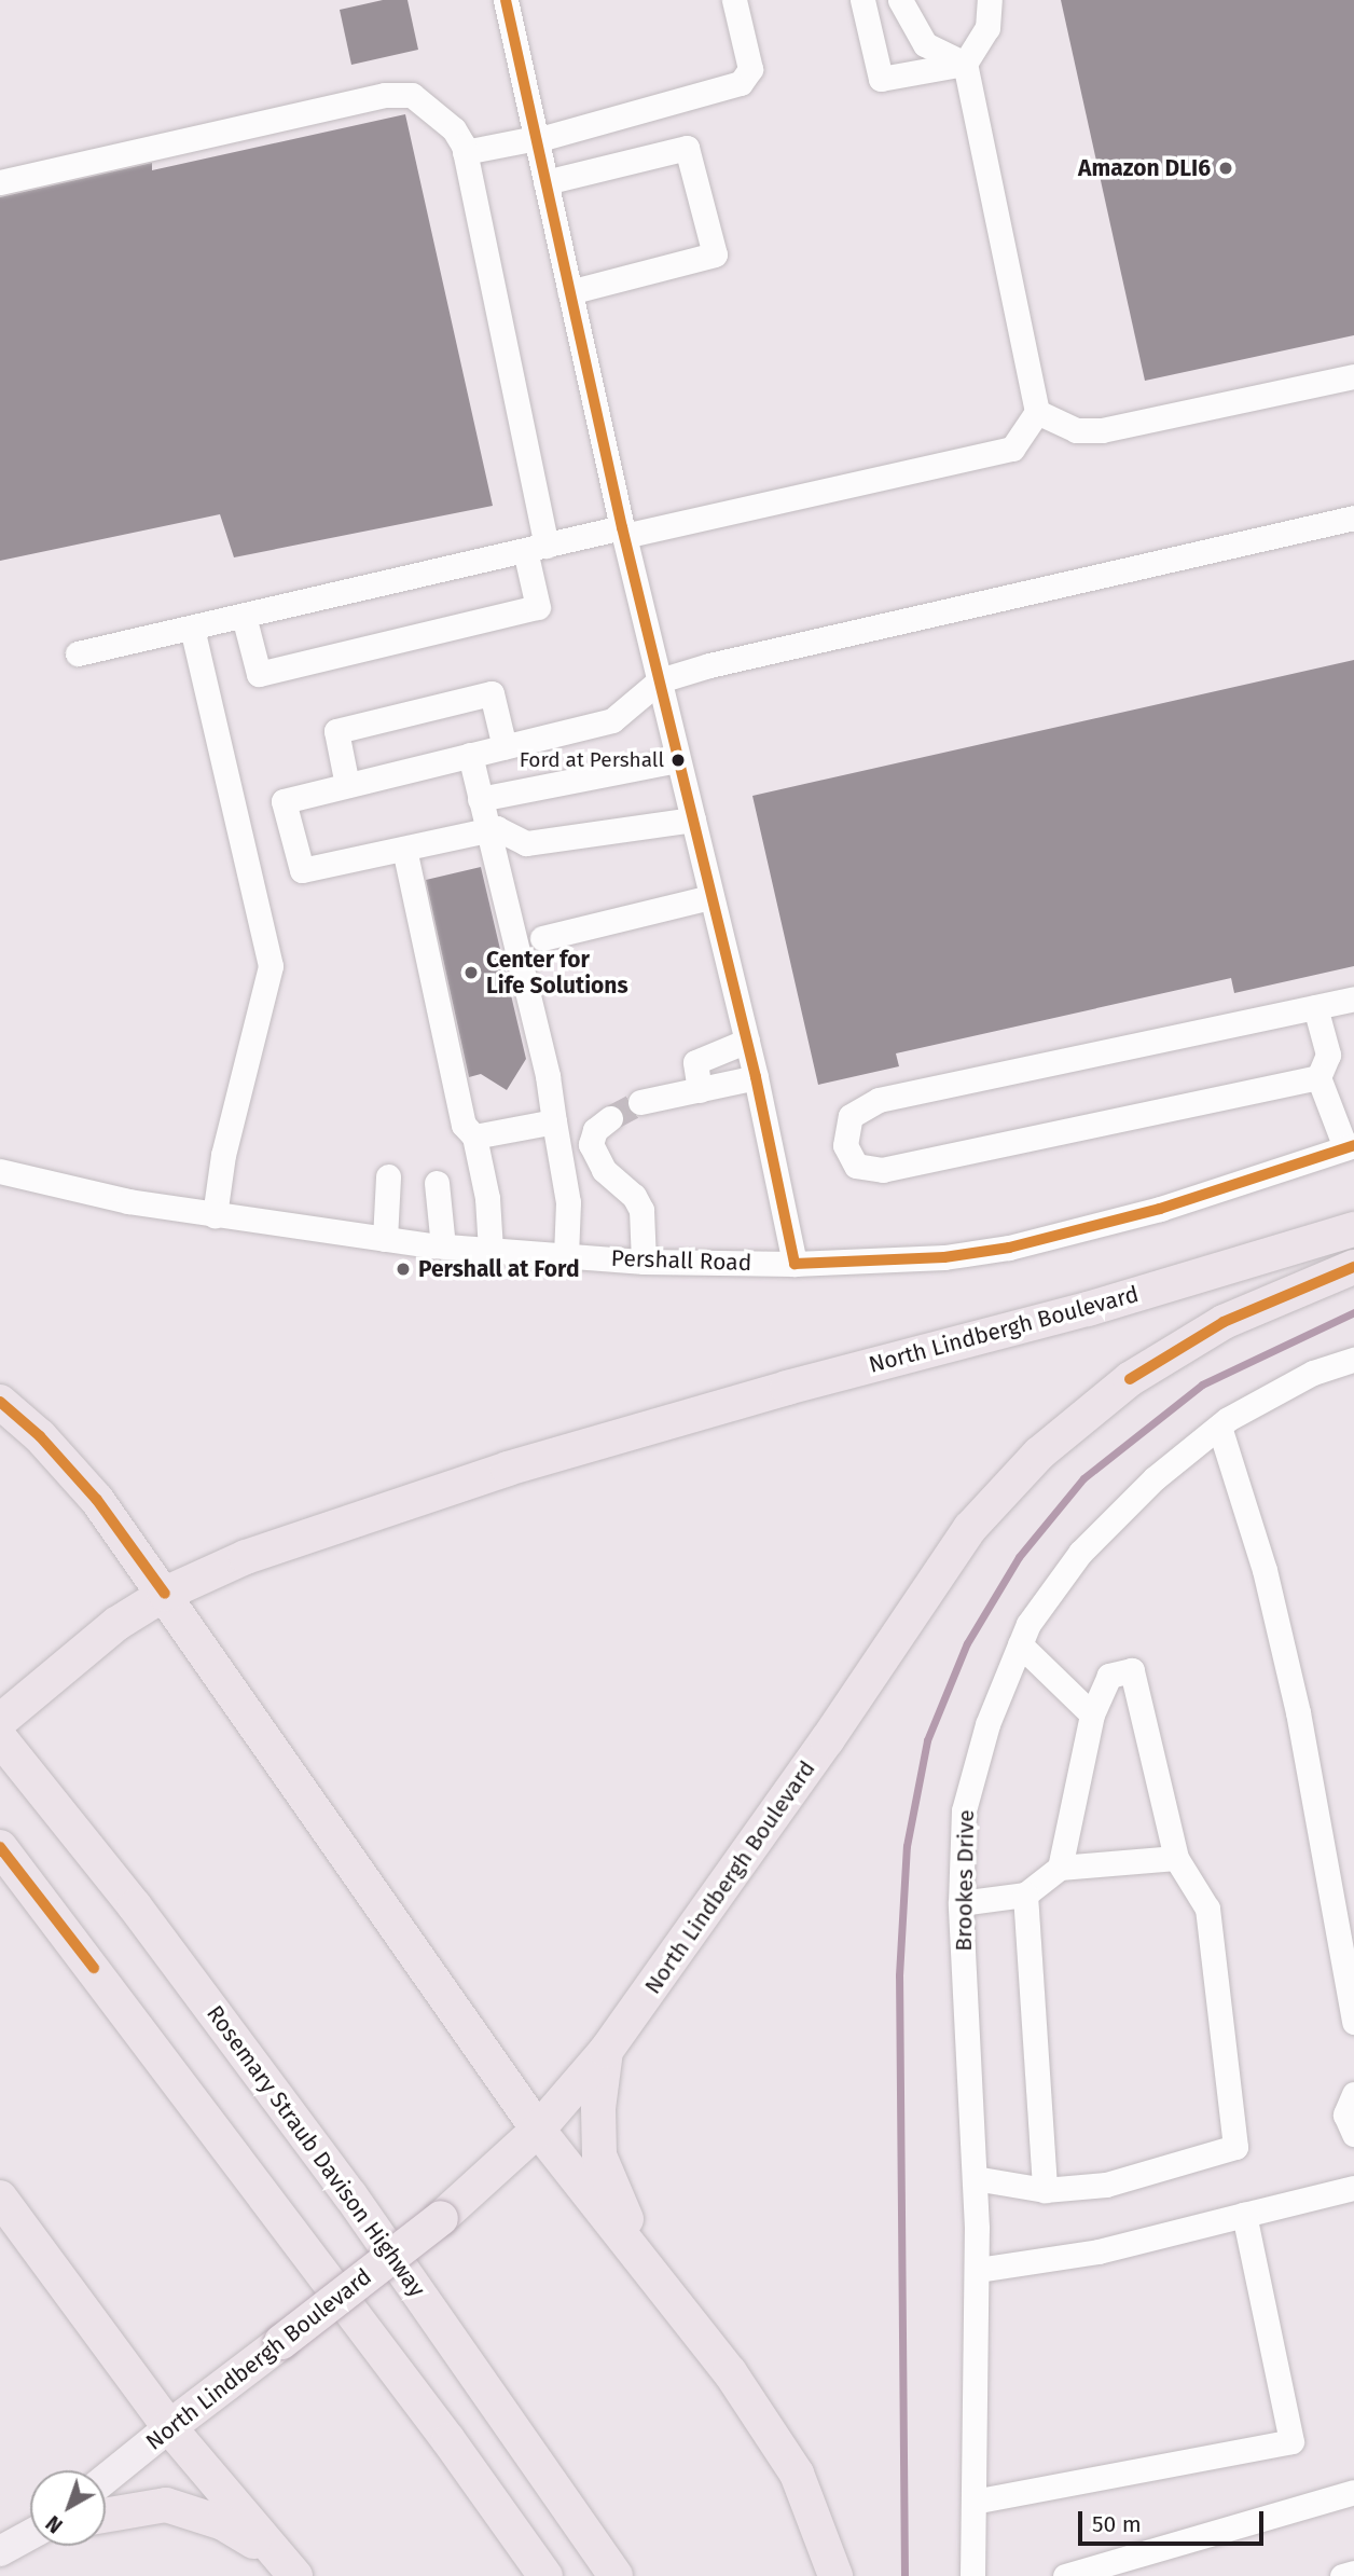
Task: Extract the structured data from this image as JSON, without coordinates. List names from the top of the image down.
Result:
{
  "streets": {
    "highway": ["North Lindbergh Boulevard", "Rosemary Straub Davison Highway"],
    "street": ["Pershall Road", "Brookes Drive"]
  },
  "places": [
    "Amazon DLI6",
    "Ford at Pershall",
    "Center for Life Solutions",
    "Pershall at Ford"
  ],
  "scale_bar": "50 m",
  "north": "bottom left"
}
